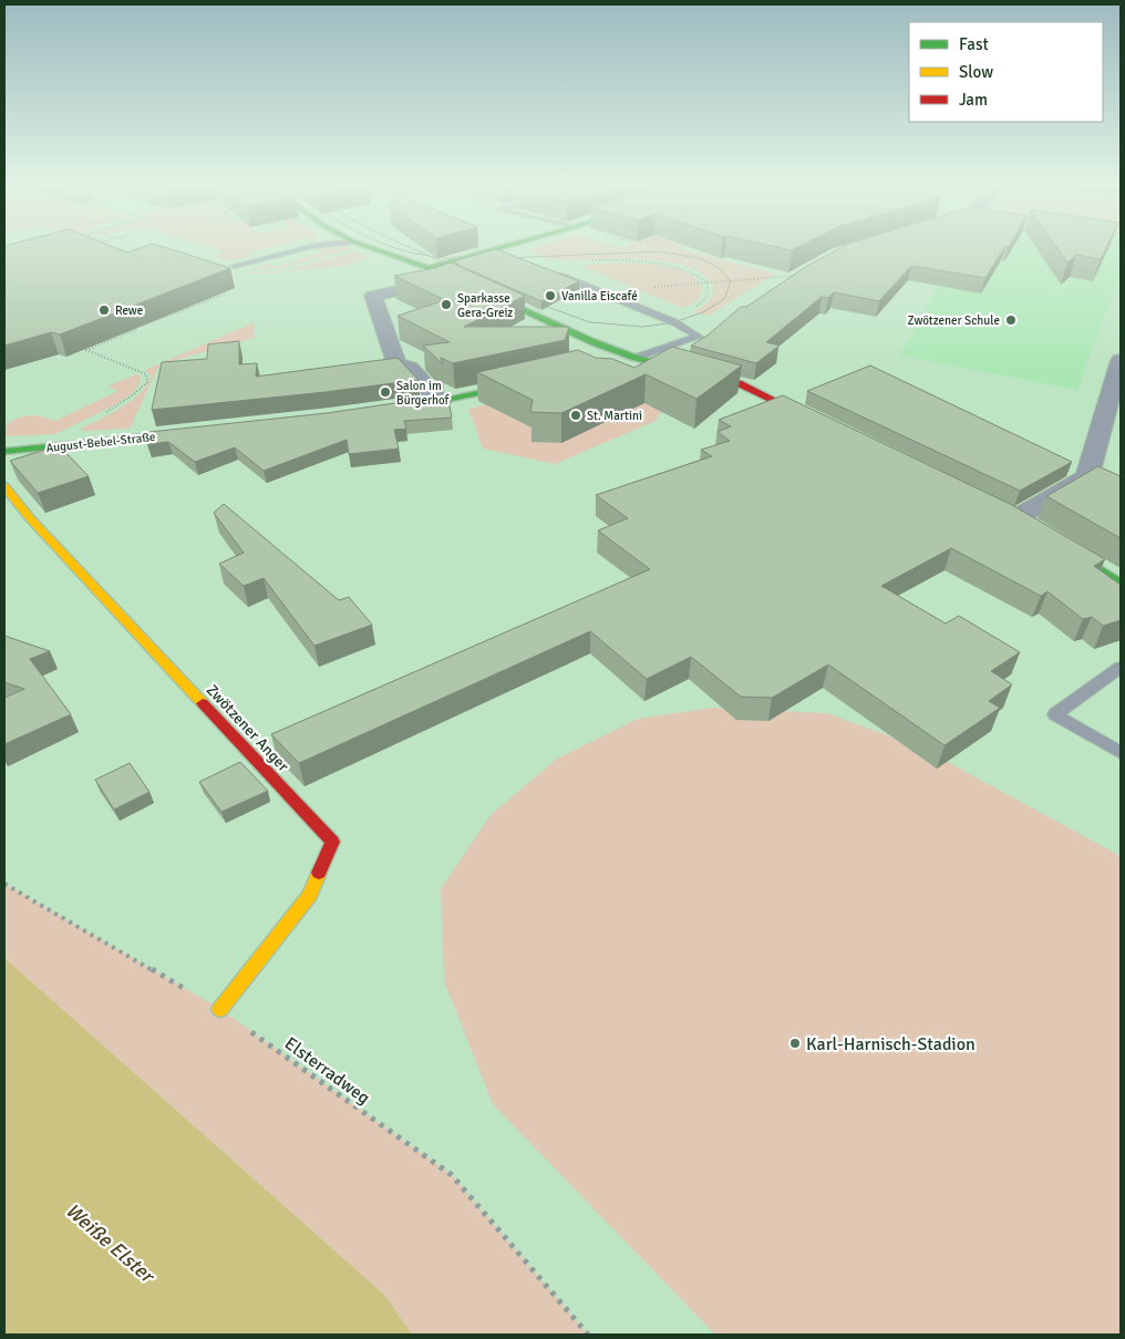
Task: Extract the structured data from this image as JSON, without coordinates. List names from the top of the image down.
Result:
{
  "streets": {
    "main road": ["August-Bebel-Straße", "Zwötzener Anger"],
    "path": ["Elsterradweg"]
  },
  "crossings": [
    ["Zwötzener Anger", "Elsterradweg"]
  ],
  "water": ["Weiße Elster"],
  "places": [
    "Vanilla Eiscafé",
    "Sparkasse Gera-Greiz",
    "Rewe",
    "Zwötzener Schule",
    "Salon im Bürgerhof",
    "St. Martini",
    "Karl-Harnisch-Stadion"
  ],
  "legend": ["Fast", "Slow", "Jam"]
}
